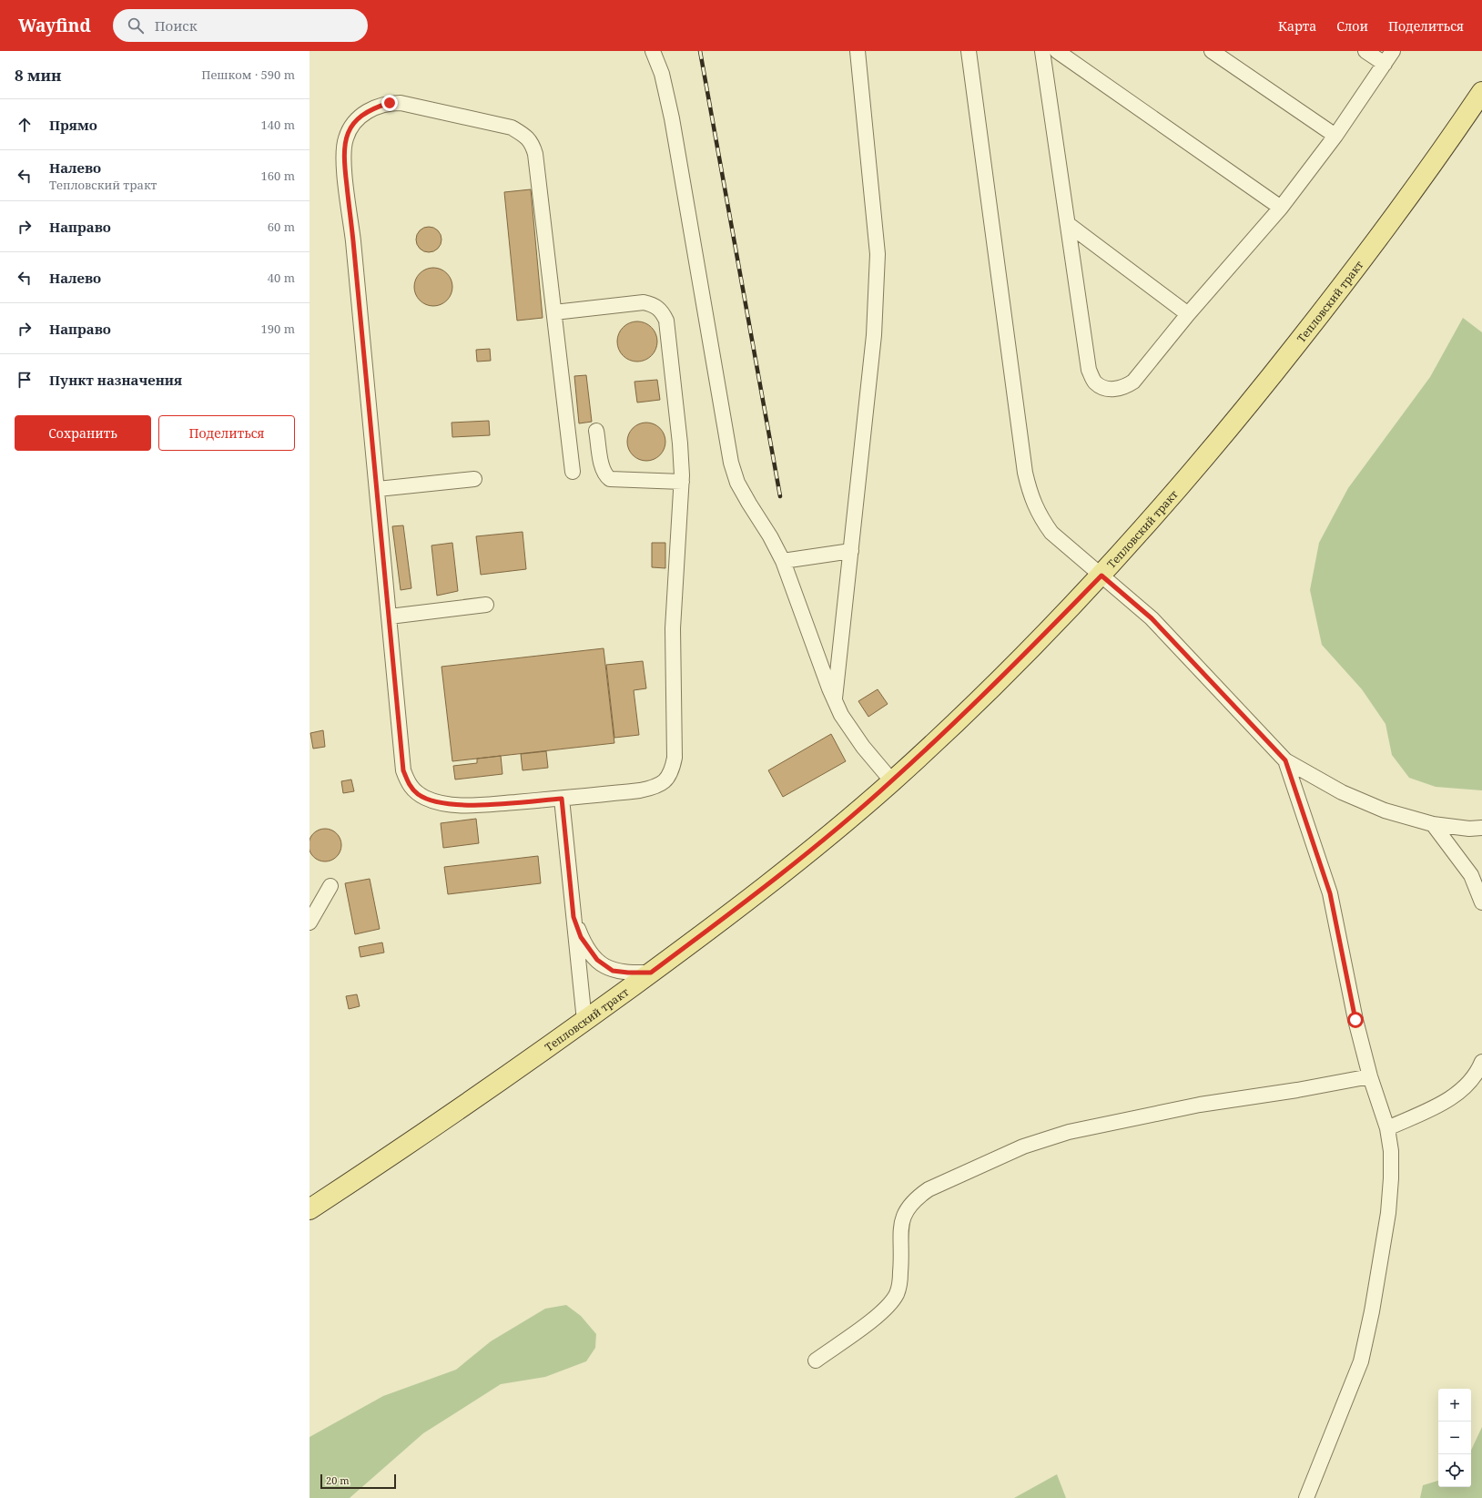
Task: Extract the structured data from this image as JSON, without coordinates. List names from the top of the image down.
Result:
{
  "streets": {
    "main road": ["Тепловский тракт"]
  },
  "scale_bar": "20 m",
  "page": {
    "header": "Wayfind",
    "search": "Поиск",
    "nav": ["Карта", "Слои", "Поделиться"],
    "heading": ["8 мин", "Пешком · 590 m"],
    "list": [
      ["Прямо", "140 m"],
      ["Налево", "Тепловский тракт", "160 m"],
      ["Направо", "60 m"],
      ["Налево", "40 m"],
      ["Направо", "190 m"],
      "Пункт назначения"
    ],
    "buttons": ["Сохранить", "Поделиться"],
    "map_buttons": ["+", "−"],
    "scale": "20 m"
  }
}
